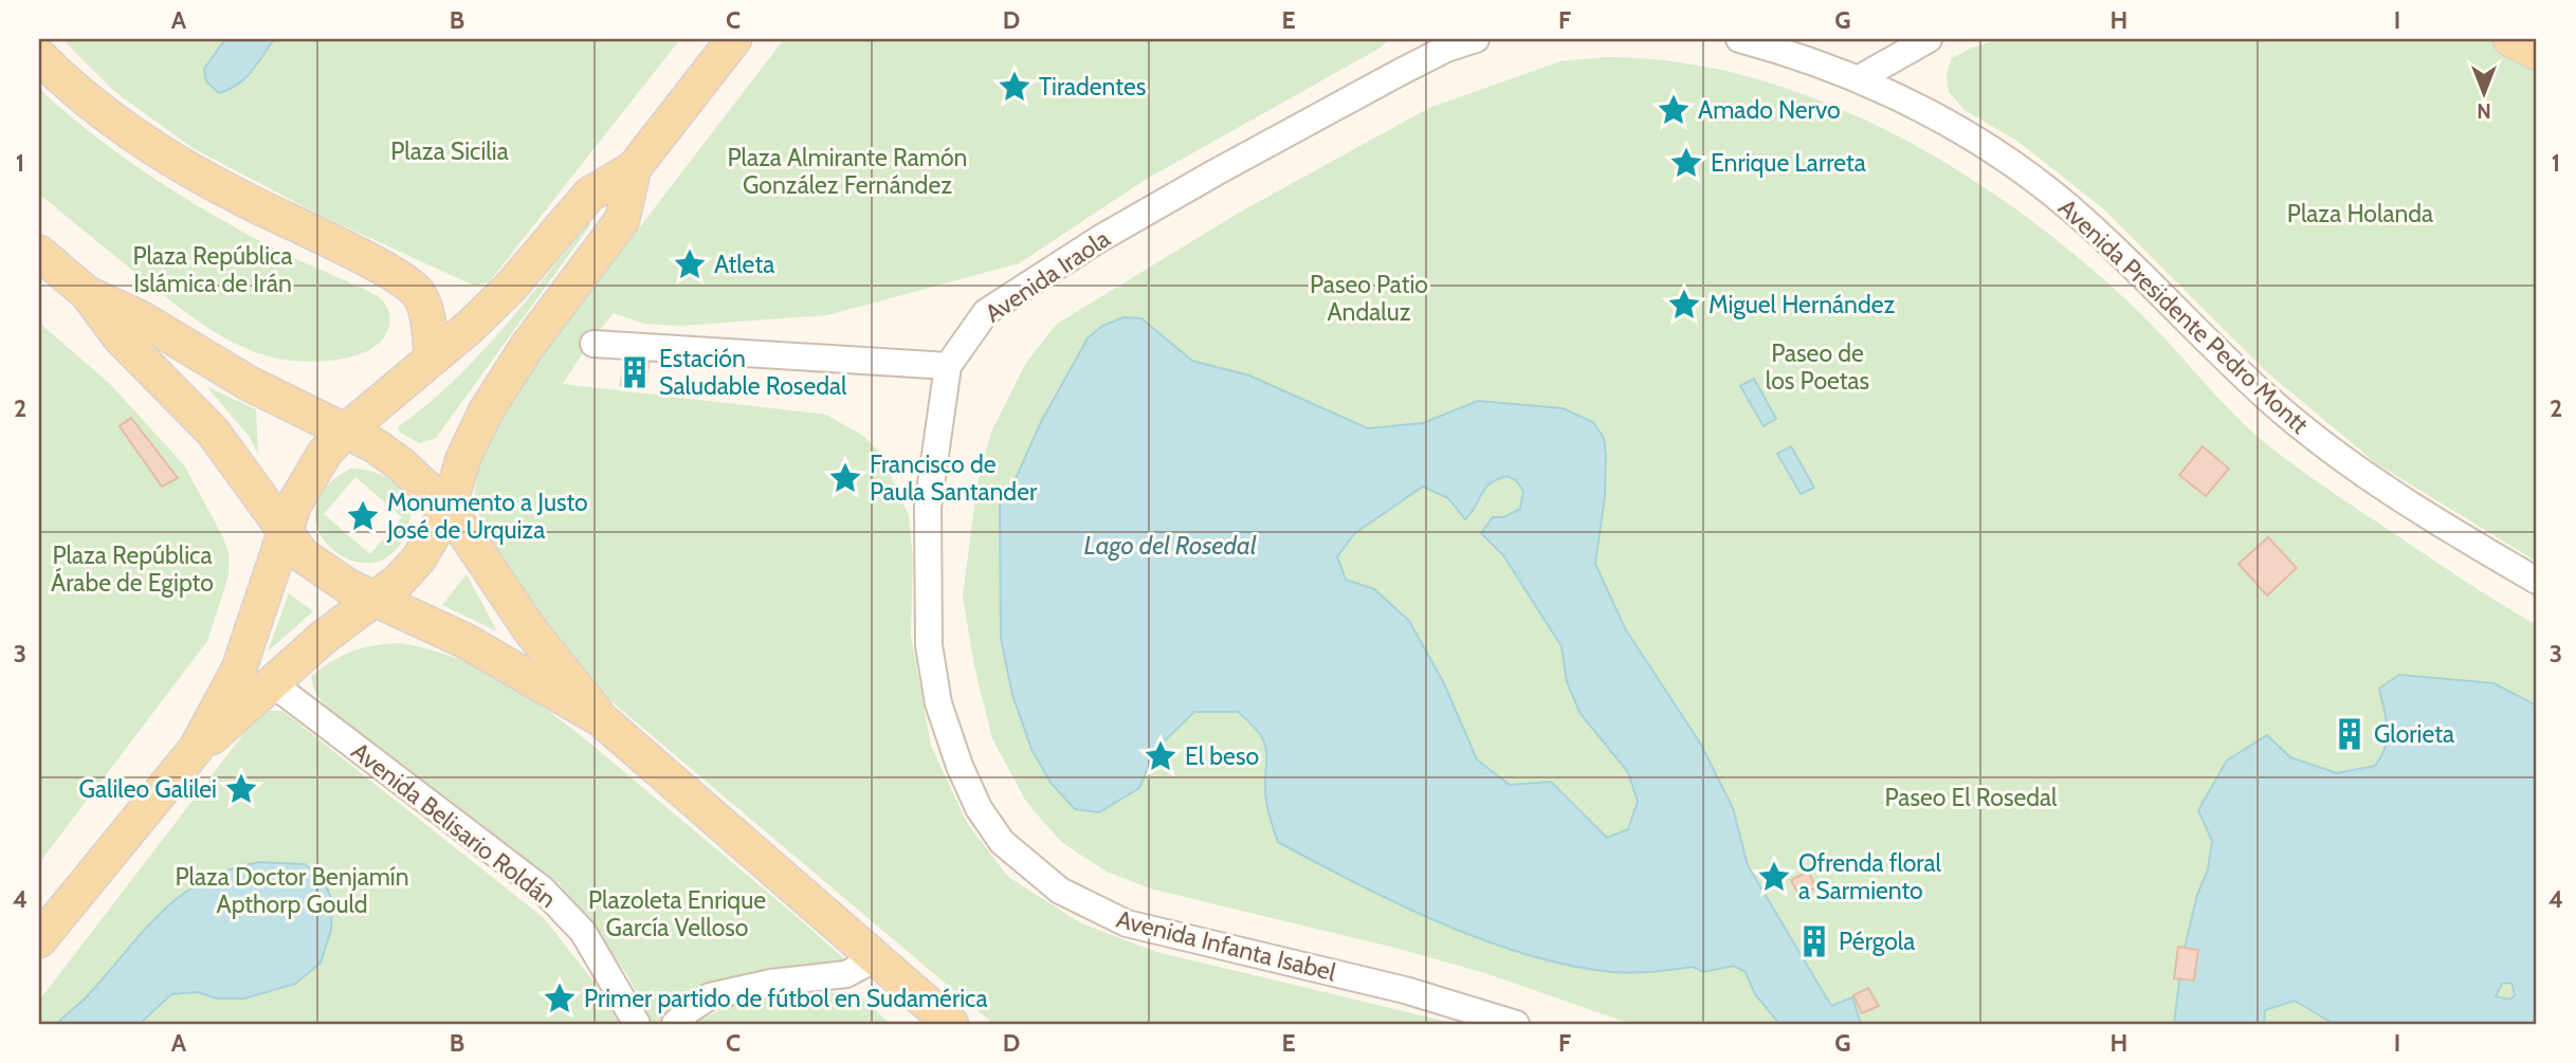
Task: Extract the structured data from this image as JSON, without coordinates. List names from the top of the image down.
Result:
{
  "streets": {
    "street": [
      "Avenida Iraola",
      "Avenida Presidente Pedro Montt",
      "Avenida Belisario Roldán",
      "Avenida Infanta Isabel"
    ]
  },
  "crossings": [
    ["Avenida Iraola", "Avenida Infanta Isabel"]
  ],
  "water": ["Lago del Rosedal"],
  "parks": [
    "Plaza Sicilia",
    "Plaza Almirante Ramón González Fernández",
    "Plaza Holanda",
    "Plaza República Islámica de Irán",
    "Paseo Patio Andaluz",
    "Paseo de los Poetas",
    "Plaza República Árabe de Egipto",
    "Paseo El Rosedal",
    "Plaza Doctor Benjamín Apthorp Gould",
    "Plazoleta Enrique García Velloso"
  ],
  "places": {
    "place": [
      "Tiradentes",
      "Amado Nervo",
      "Enrique Larreta",
      "Atleta",
      "Miguel Hernández",
      "Francisco de Paula Santander",
      "Monumento a Justo José de Urquiza",
      "El beso",
      "Galileo Galilei",
      "Ofrenda floral a Sarmiento",
      "Primer partido de fútbol en Sudamérica"
    ],
    "building": ["Estación Saludable Rosedal", "Glorieta", "Pérgola"]
  },
  "north": "bottom",
  "grid": {
    "columns": [
      "A",
      "B",
      "C",
      "D",
      "E",
      "F",
      "G",
      "H",
      "I"
    ],
    "rows": [
      "1",
      "2",
      "3",
      "4"
    ]
  }
}
